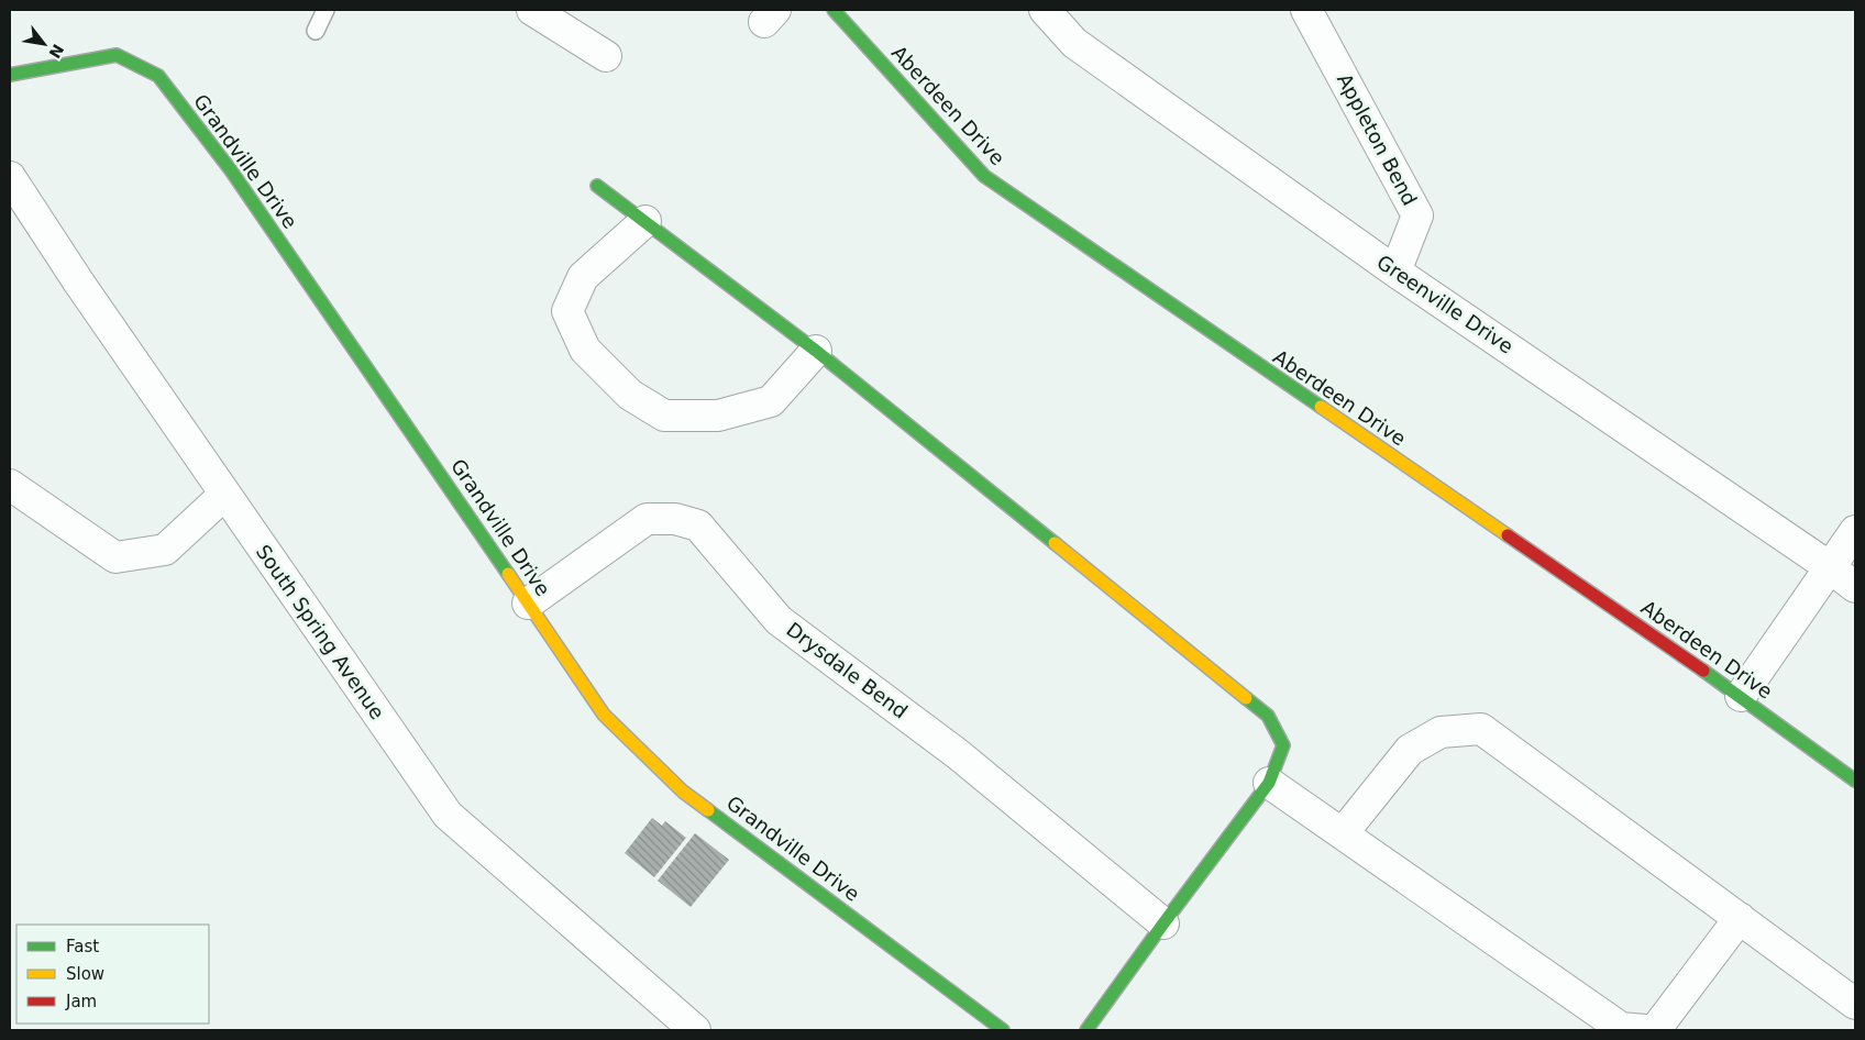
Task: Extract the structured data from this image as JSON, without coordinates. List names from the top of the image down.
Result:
{
  "streets": {
    "street": [
      "Aberdeen Drive",
      "Appleton Bend",
      "Grandville Drive",
      "Greenville Drive",
      "South Spring Avenue",
      "Drysdale Bend"
    ]
  },
  "crossings": [
    ["Appleton Bend", "Greenville Drive"],
    ["Grandville Drive", "Drysdale Bend"]
  ],
  "legend": ["Fast", "Slow", "Jam"],
  "north": "bottom right"
}
